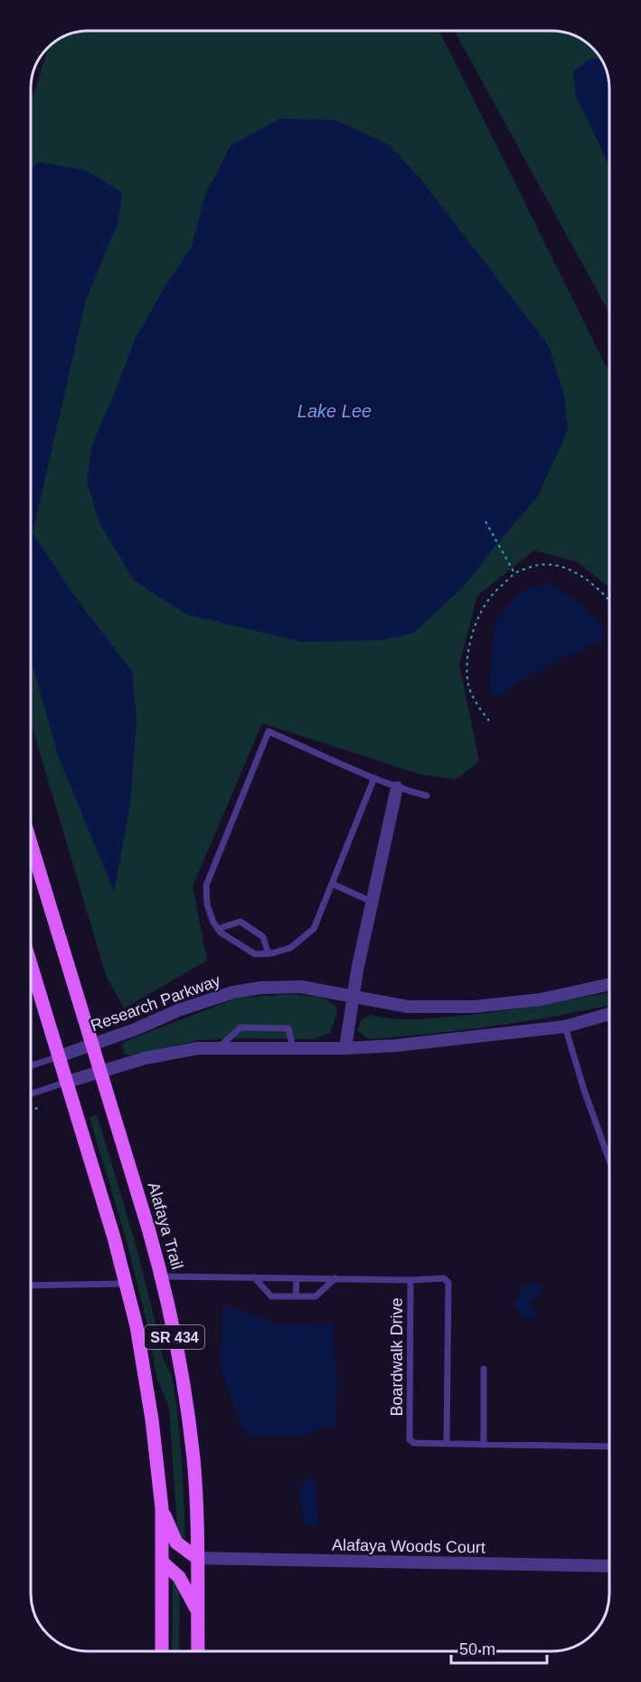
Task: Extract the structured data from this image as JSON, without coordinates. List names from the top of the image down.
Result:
{
  "streets": {
    "main road": ["Alafaya Trail", "SR 434"],
    "street": ["Research Parkway", "Alafaya Woods Court"],
    "lane": ["Boardwalk Drive"]
  },
  "crossings": [
    ["Research Parkway", "Alafaya Trail"],
    ["Research Parkway", "SR 434"],
    ["Alafaya Trail", "Boardwalk Drive"],
    ["Alafaya Trail", "Alafaya Woods Court"]
  ],
  "water": ["Lake Lee"],
  "scale_bar": "50 m"
}
